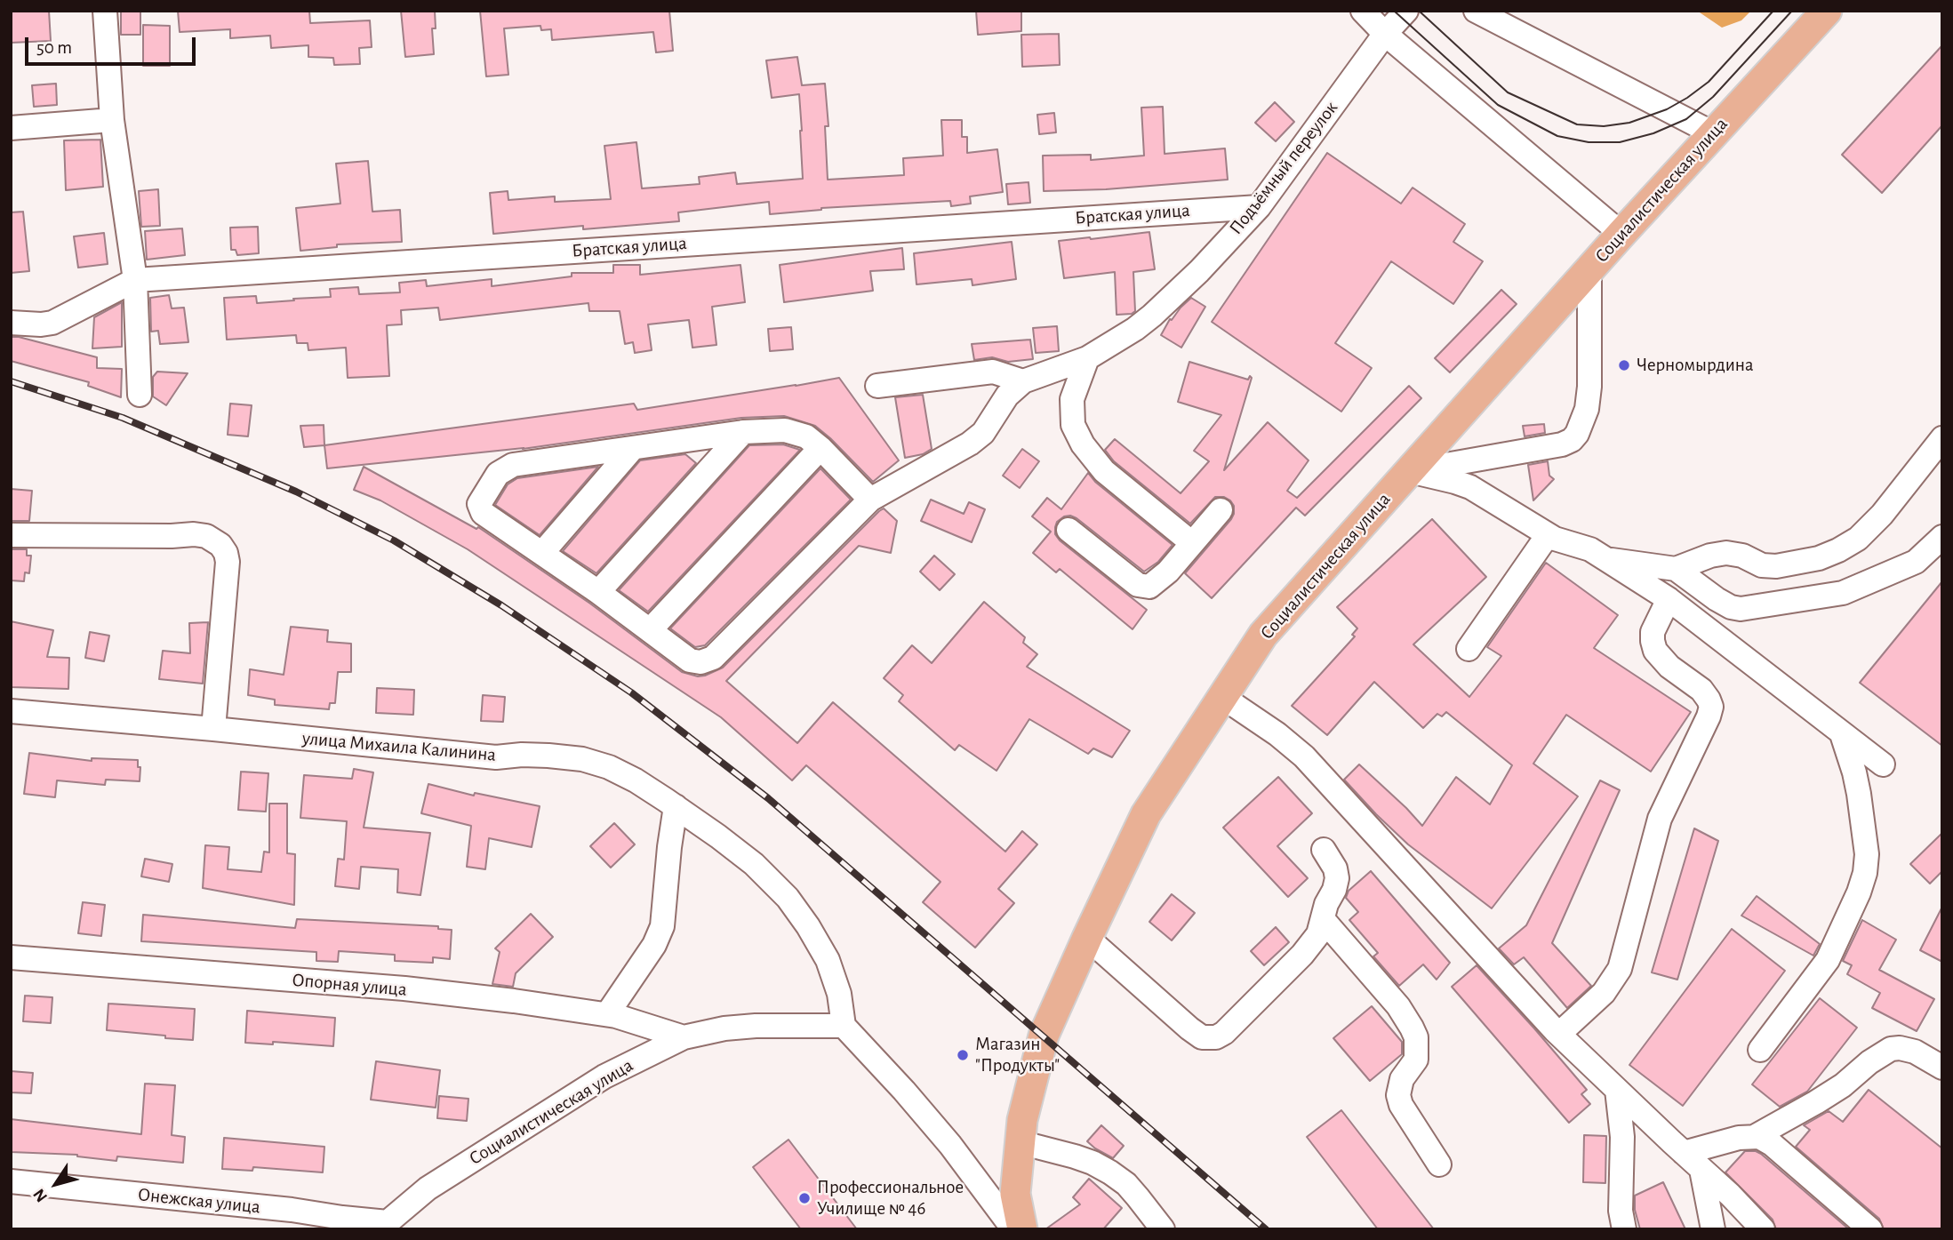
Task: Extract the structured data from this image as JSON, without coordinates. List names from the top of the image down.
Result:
{
  "streets": {
    "main road": ["Социалистическая улица"],
    "street": [
      "Подъёмный переулок",
      "Братская улица",
      "улица Михаила Калинина",
      "Опорная улица",
      "Онежская улица"
    ]
  },
  "crossings": [
    ["Подъёмный переулок", "Братская улица"],
    ["Социалистическая улица", "улица Михаила Калинина"],
    ["Социалистическая улица", "Опорная улица"],
    ["Социалистическая улица", "Онежская улица"]
  ],
  "places": ["Черномырдина", "Магазин \"Продукты\"", "Профессиональное Училище № 46"],
  "scale_bar": "50 m",
  "north": "bottom left"
}
